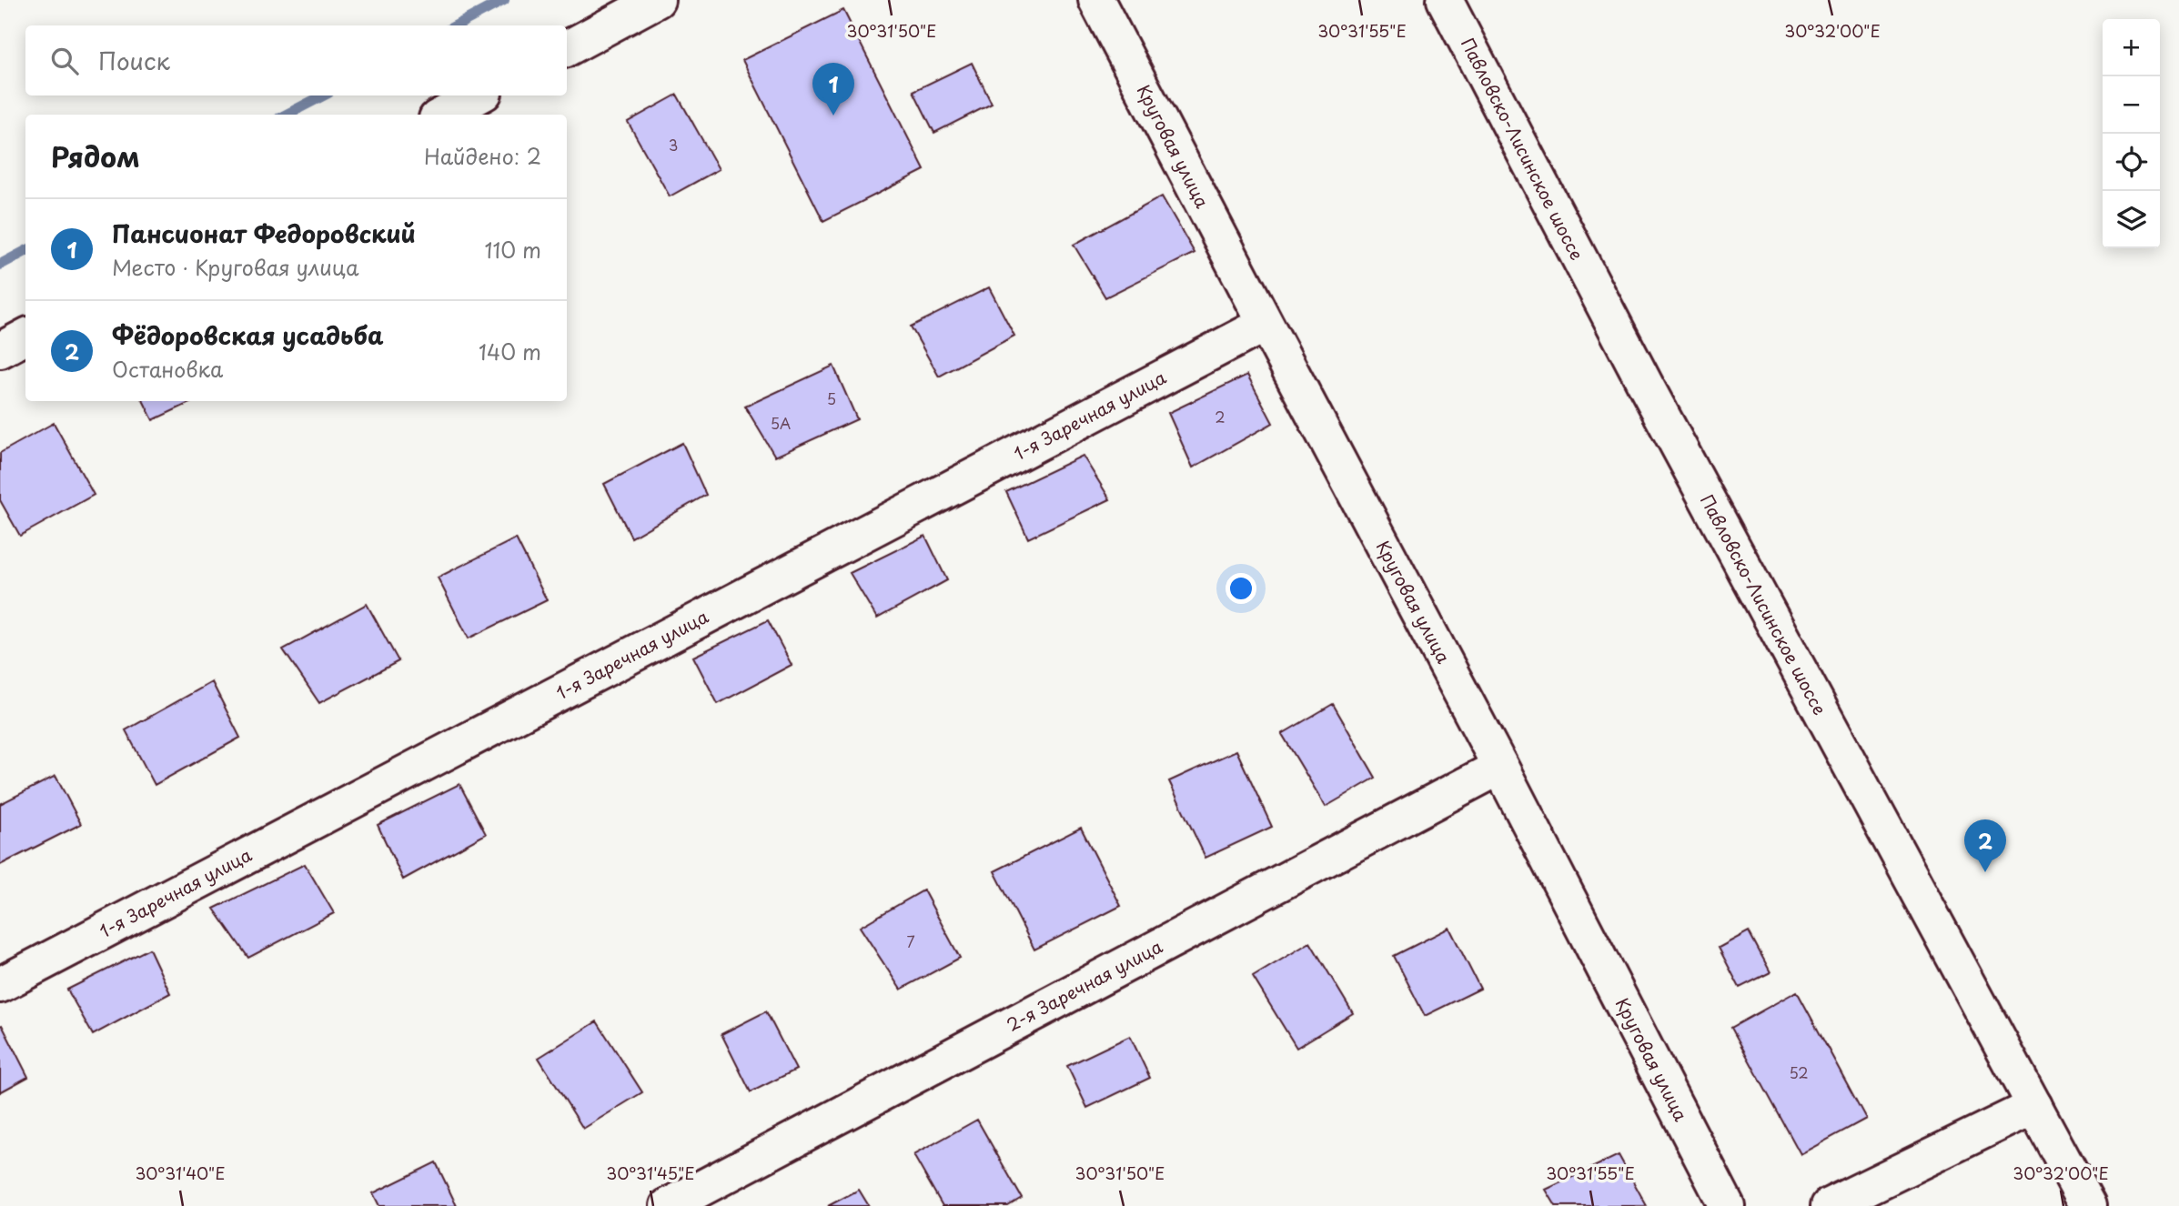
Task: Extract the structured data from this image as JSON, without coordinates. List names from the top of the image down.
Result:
{
  "streets": {
    "street": [
      "Круговая улица",
      "Павловско-Лисинское шоссе",
      "1-я Заречная улица",
      "2-я Заречная улица"
    ]
  },
  "crossings": [
    ["Круговая улица", "1-я Заречная улица"],
    ["Круговая улица", "2-я Заречная улица"]
  ],
  "house_numbers": [
    "3",
    "5",
    "2",
    "5А",
    "7",
    "52"
  ],
  "page": {
    "map_buttons": ["+", "−"],
    "search": "Поиск",
    "pins": ["1", "2"],
    "heading": ["Рядом", "Найдено: 2"],
    "list": [
      {
        "mark": "1",
        "name": "Пансионат Федоровский",
        "note": "Место · Круговая улица",
        "value": "110 m"
      },
      {
        "mark": "2",
        "name": "Фёдоровская усадьба",
        "note": "Остановка",
        "value": "140 m"
      }
    ]
  },
  "coordinates": [
    "30°31'50\"E",
    "30°31'55\"E",
    "30°32'00\"E",
    "30°31'40\"E",
    "30°31'45\"E"
  ]
}
